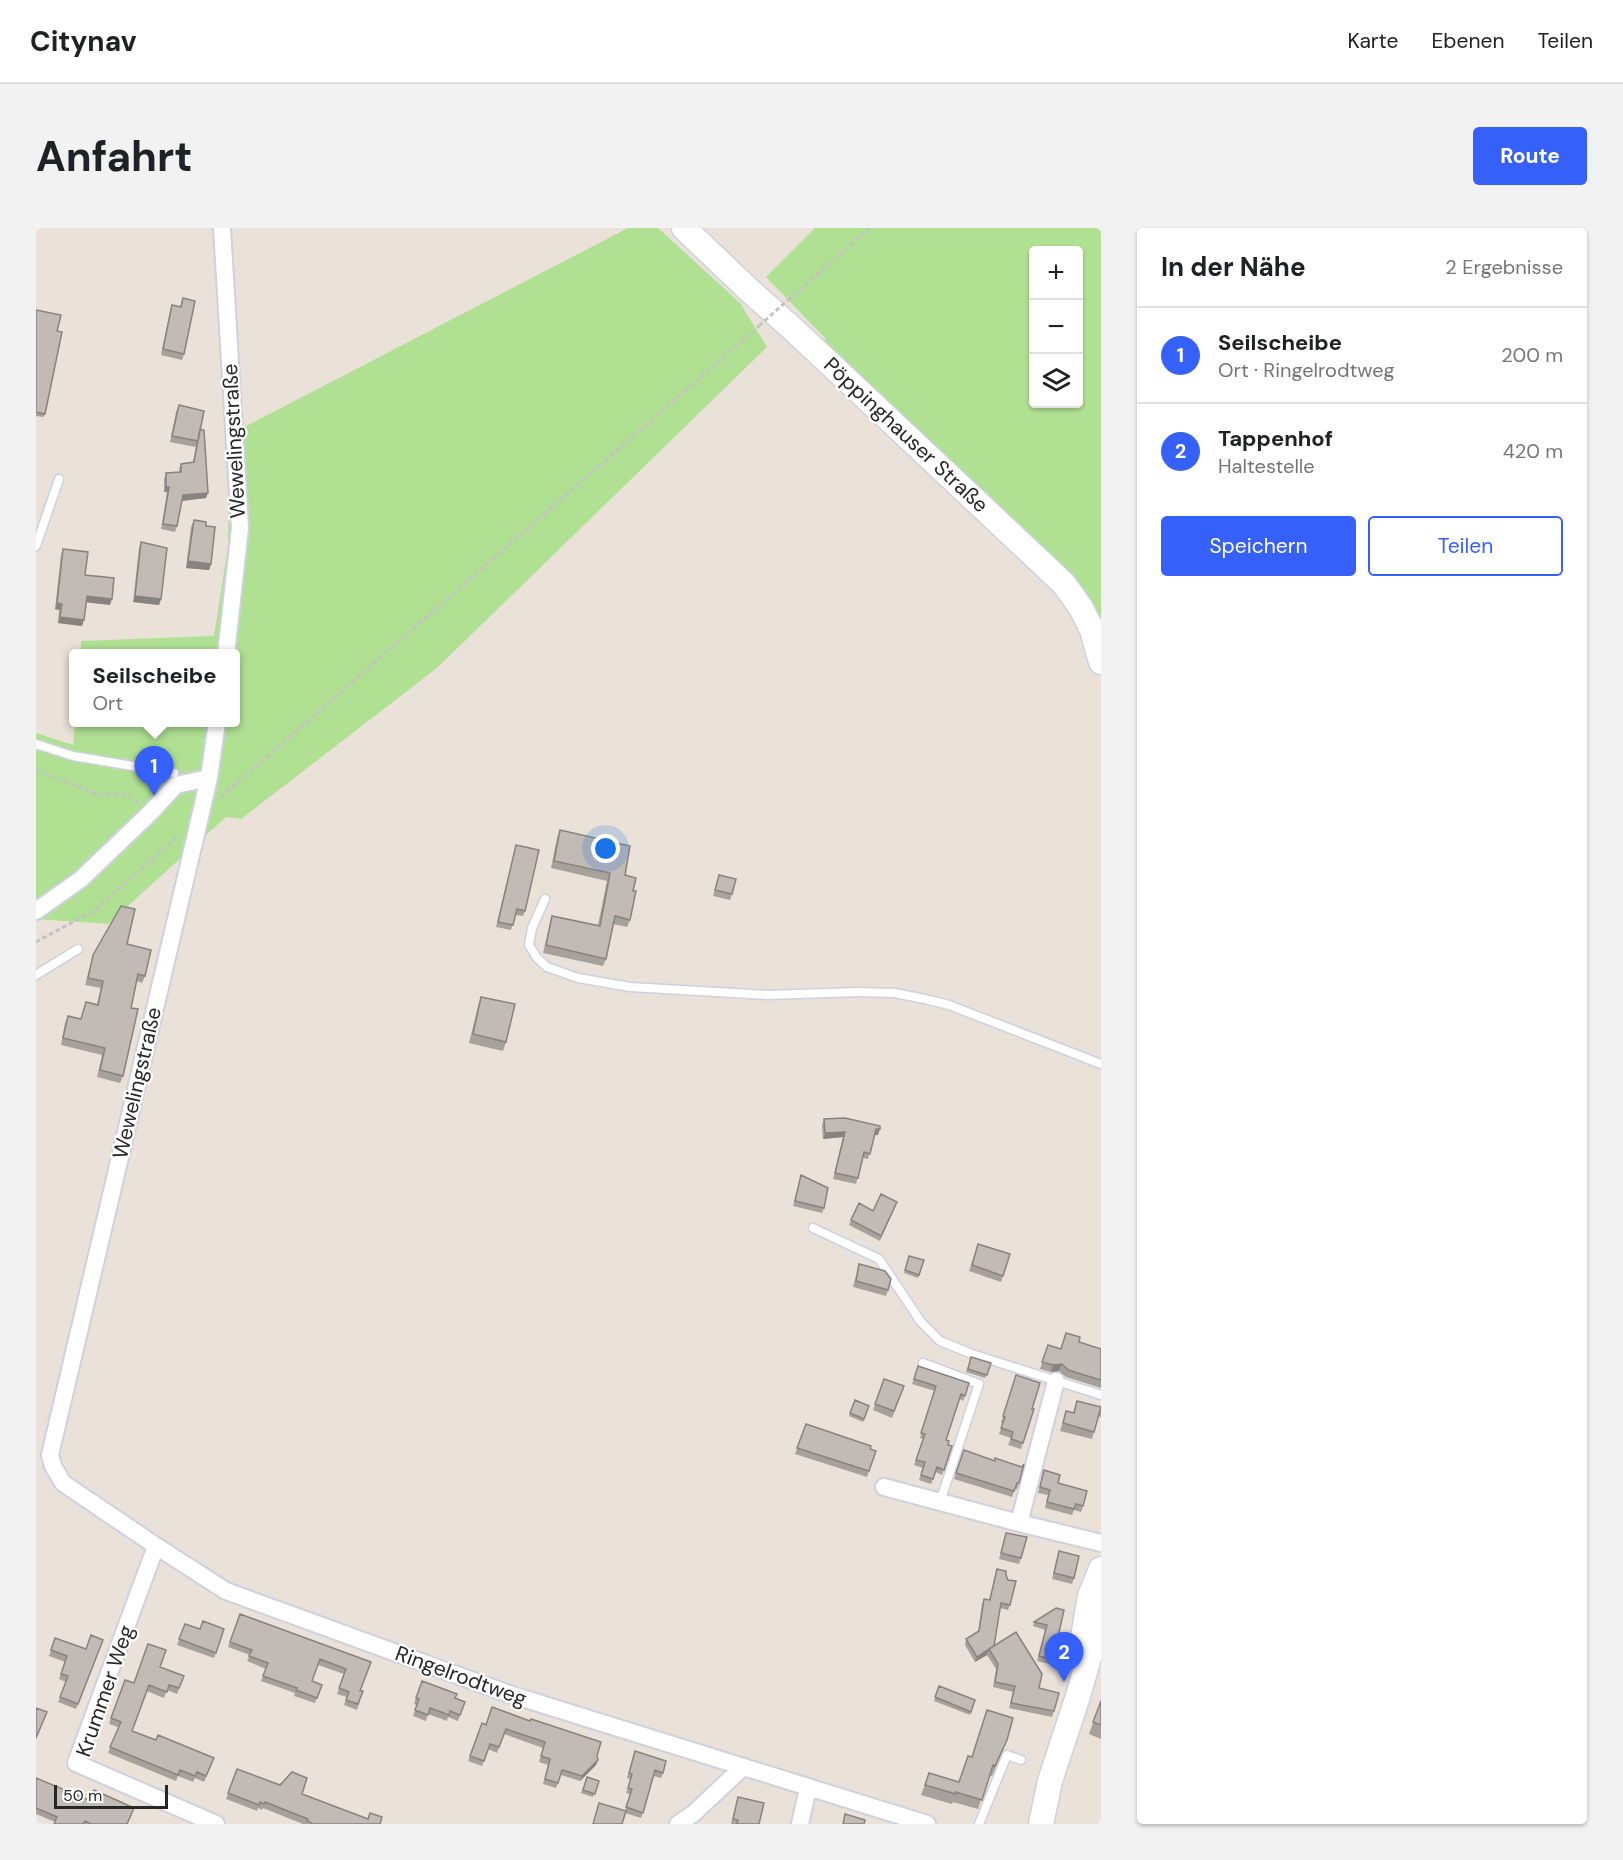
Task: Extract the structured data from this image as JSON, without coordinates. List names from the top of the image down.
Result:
{
  "streets": {
    "main road": ["Pöppinghauser Straße"],
    "street": ["Wewelingstraße", "Ringelrodtweg", "Krummer Weg"]
  },
  "crossings": [
    ["Wewelingstraße", "Ringelrodtweg"],
    ["Ringelrodtweg", "Krummer Weg"]
  ],
  "scale_bar": "50 m",
  "page": {
    "header": "Citynav",
    "nav": ["Karte", "Ebenen", "Teilen"],
    "buttons": [
      "Route",
      ["Speichern", "Teilen"]
    ],
    "title": "Anfahrt",
    "heading": ["In der Nähe", "2 Ergebnisse"],
    "map_buttons": ["+", "−"],
    "list": [
      {
        "mark": "1",
        "name": "Seilscheibe",
        "note": "Ort · Ringelrodtweg",
        "value": "200 m"
      },
      {
        "mark": "2",
        "name": "Tappenhof",
        "note": "Haltestelle",
        "value": "420 m"
      }
    ],
    "popup": ["Seilscheibe", "Ort"],
    "pins": ["1", "2"],
    "scale": "50 m"
  }
}
